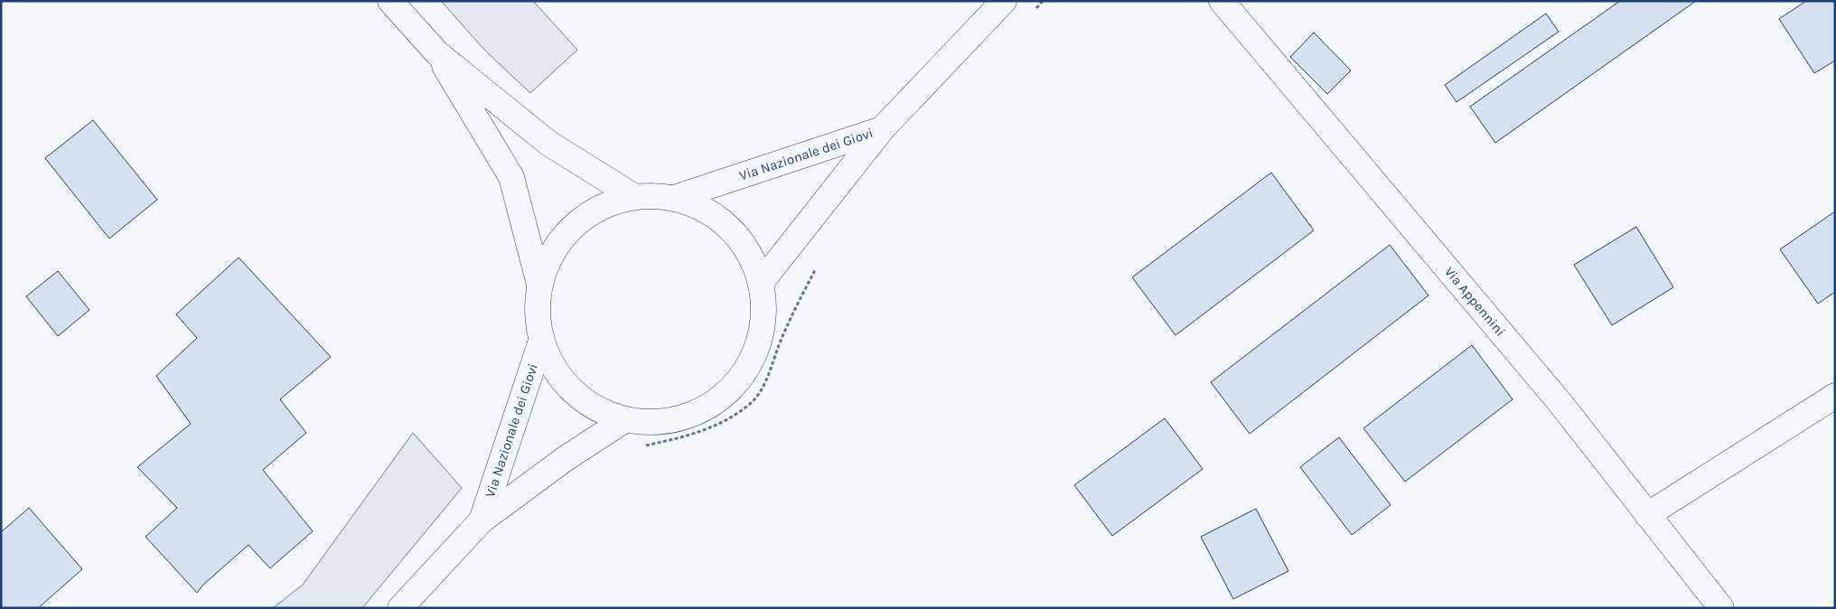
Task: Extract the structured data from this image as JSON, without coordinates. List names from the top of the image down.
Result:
{
  "streets": {
    "main road": ["Via Nazionale dei Giovi", "Via Appennini"]
  }
}
